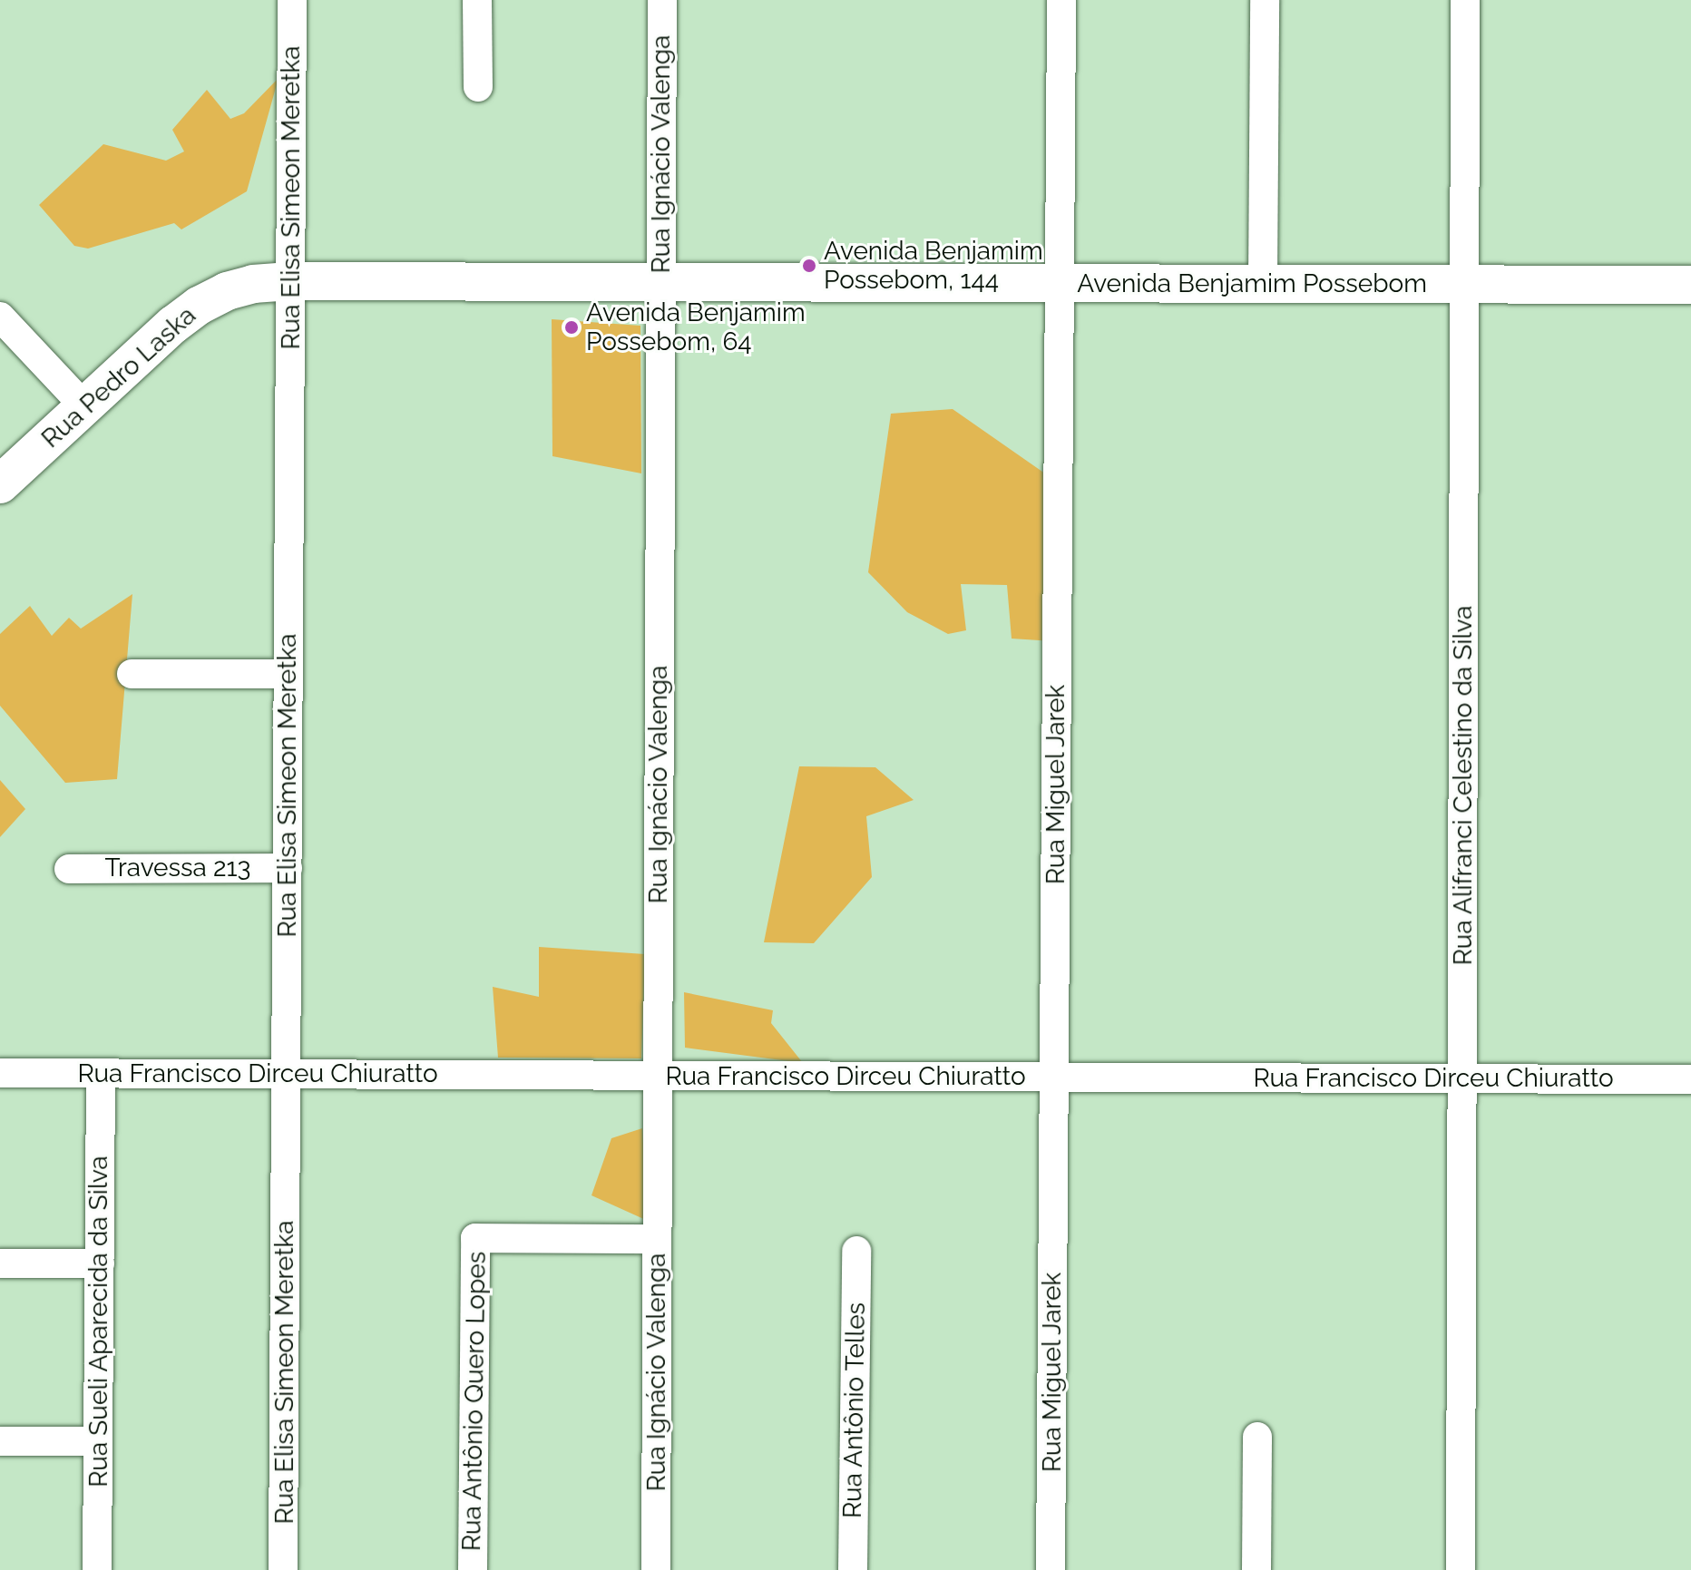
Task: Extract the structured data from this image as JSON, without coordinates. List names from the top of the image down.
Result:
{
  "streets": {
    "street": [
      "Rua Ignácio Valenga",
      "Rua Elisa Simeon Meretka",
      "Avenida Benjamim Possebom",
      "Rua Pedro Laska",
      "Rua Miguel Jarek",
      "Rua Alifranci Celestino da Silva",
      "Travessa 213",
      "Rua Francisco Dirceu Chiuratto",
      "Rua Sueli Aparecida da Silva",
      "Rua Antônio Quero Lopes",
      "Rua Antônio Telles"
    ]
  },
  "crossings": [
    ["Rua Ignácio Valenga", "Avenida Benjamim Possebom"],
    ["Rua Ignácio Valenga", "Rua Francisco Dirceu Chiuratto"],
    ["Rua Ignácio Valenga", "Rua Antônio Quero Lopes"],
    ["Rua Elisa Simeon Meretka", "Avenida Benjamim Possebom"],
    ["Rua Elisa Simeon Meretka", "Rua Pedro Laska"],
    ["Rua Elisa Simeon Meretka", "Travessa 213"],
    ["Rua Elisa Simeon Meretka", "Rua Francisco Dirceu Chiuratto"],
    ["Avenida Benjamim Possebom", "Rua Pedro Laska"],
    ["Avenida Benjamim Possebom", "Rua Miguel Jarek"],
    ["Avenida Benjamim Possebom", "Rua Alifranci Celestino da Silva"],
    ["Rua Miguel Jarek", "Rua Francisco Dirceu Chiuratto"],
    ["Rua Alifranci Celestino da Silva", "Rua Francisco Dirceu Chiuratto"],
    ["Rua Francisco Dirceu Chiuratto", "Rua Sueli Aparecida da Silva"]
  ],
  "places": ["Avenida Benjamim Possebom, 144", "Avenida Benjamim Possebom, 64"]
}
